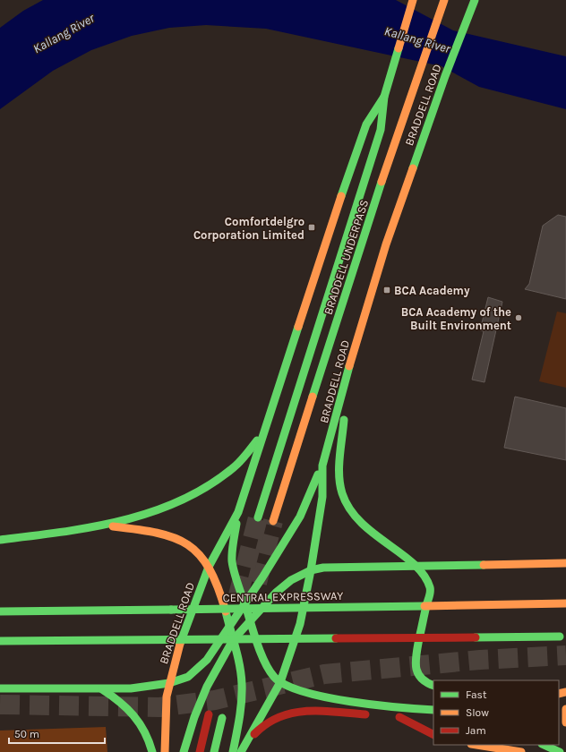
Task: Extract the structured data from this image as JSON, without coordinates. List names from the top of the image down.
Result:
{
  "streets": {
    "main road": ["BRADDELL ROAD", "BRADDELL UNDERPASS", "CENTRAL EXPRESSWAY"]
  },
  "crossings": [
    ["BRADDELL ROAD", "BRADDELL UNDERPASS"]
  ],
  "water": ["Kallang River"],
  "places": {
    "transit": ["Comfortdelgro Corporation Limited", "BCA Academy"],
    "other": ["BCA Academy of the Built Environment"]
  },
  "legend": ["Fast", "Slow", "Jam"],
  "scale_bar": "50 m"
}
